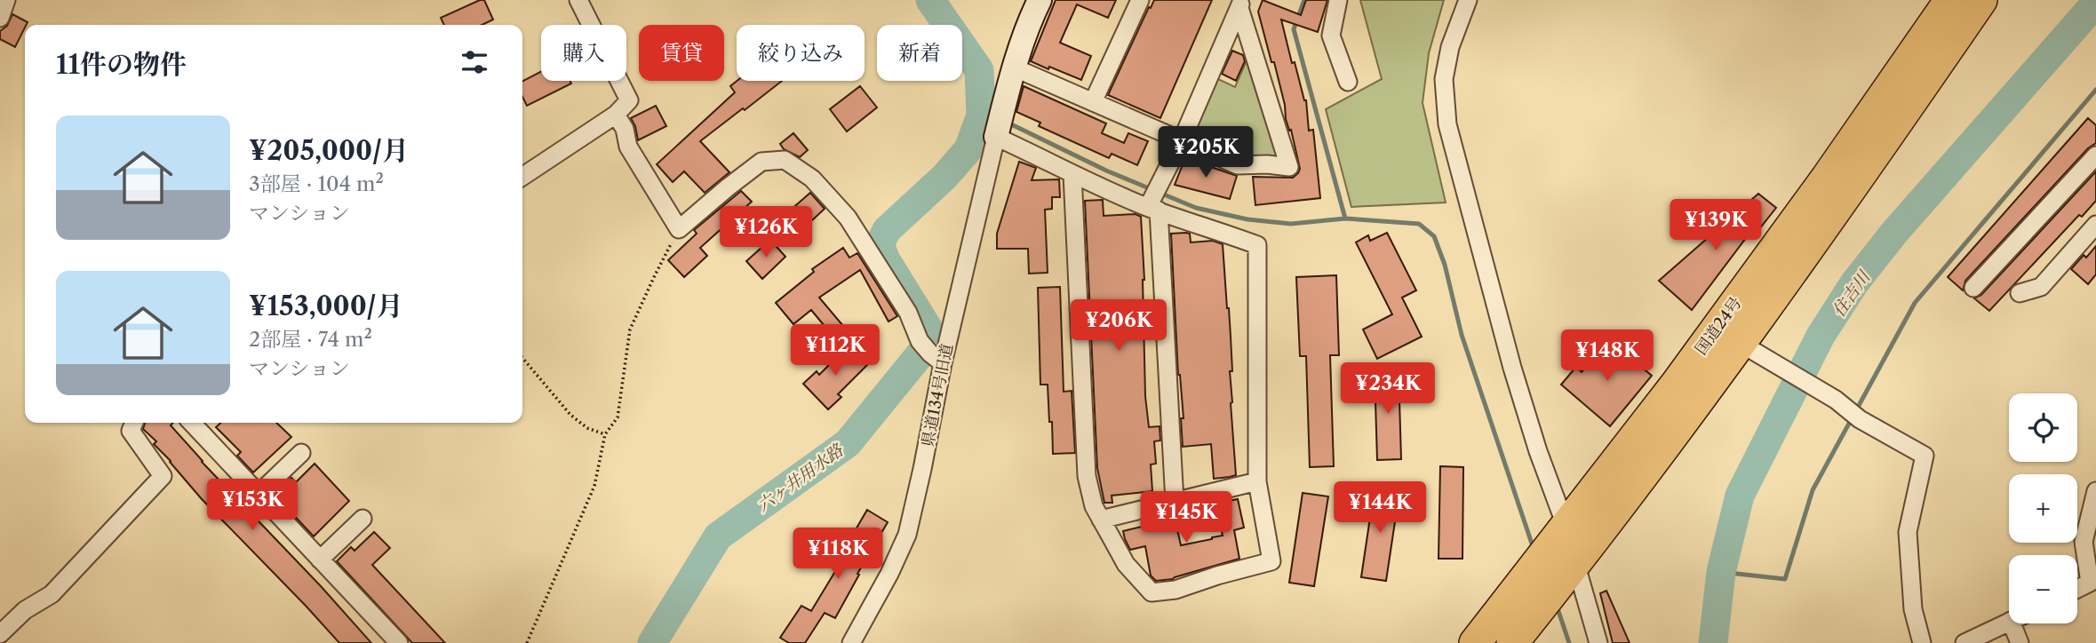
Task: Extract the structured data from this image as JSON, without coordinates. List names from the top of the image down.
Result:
{
  "streets": {
    "highway": ["国道24号"],
    "street": ["県道134号旧道"]
  },
  "water": ["住吉川", "六ヶ井用水路"],
  "page": {
    "chip": [
      "購入",
      "賃貸",
      "絞り込み",
      "新着"
    ],
    "heading": "11件の物件",
    "list": [
      {
        "name": "¥205,000/月",
        "note": "3部屋 · 104 m² · マンション"
      },
      {
        "name": "¥153,000/月",
        "note": "2部屋 · 74 m² · マンション"
      }
    ],
    "price": [
      "¥205K",
      "¥139K",
      "¥126K",
      "¥206K",
      "¥112K",
      "¥148K",
      "¥234K",
      "¥153K",
      "¥144K",
      "¥145K",
      "¥118K"
    ],
    "map_buttons": ["+", "−"]
  }
}
